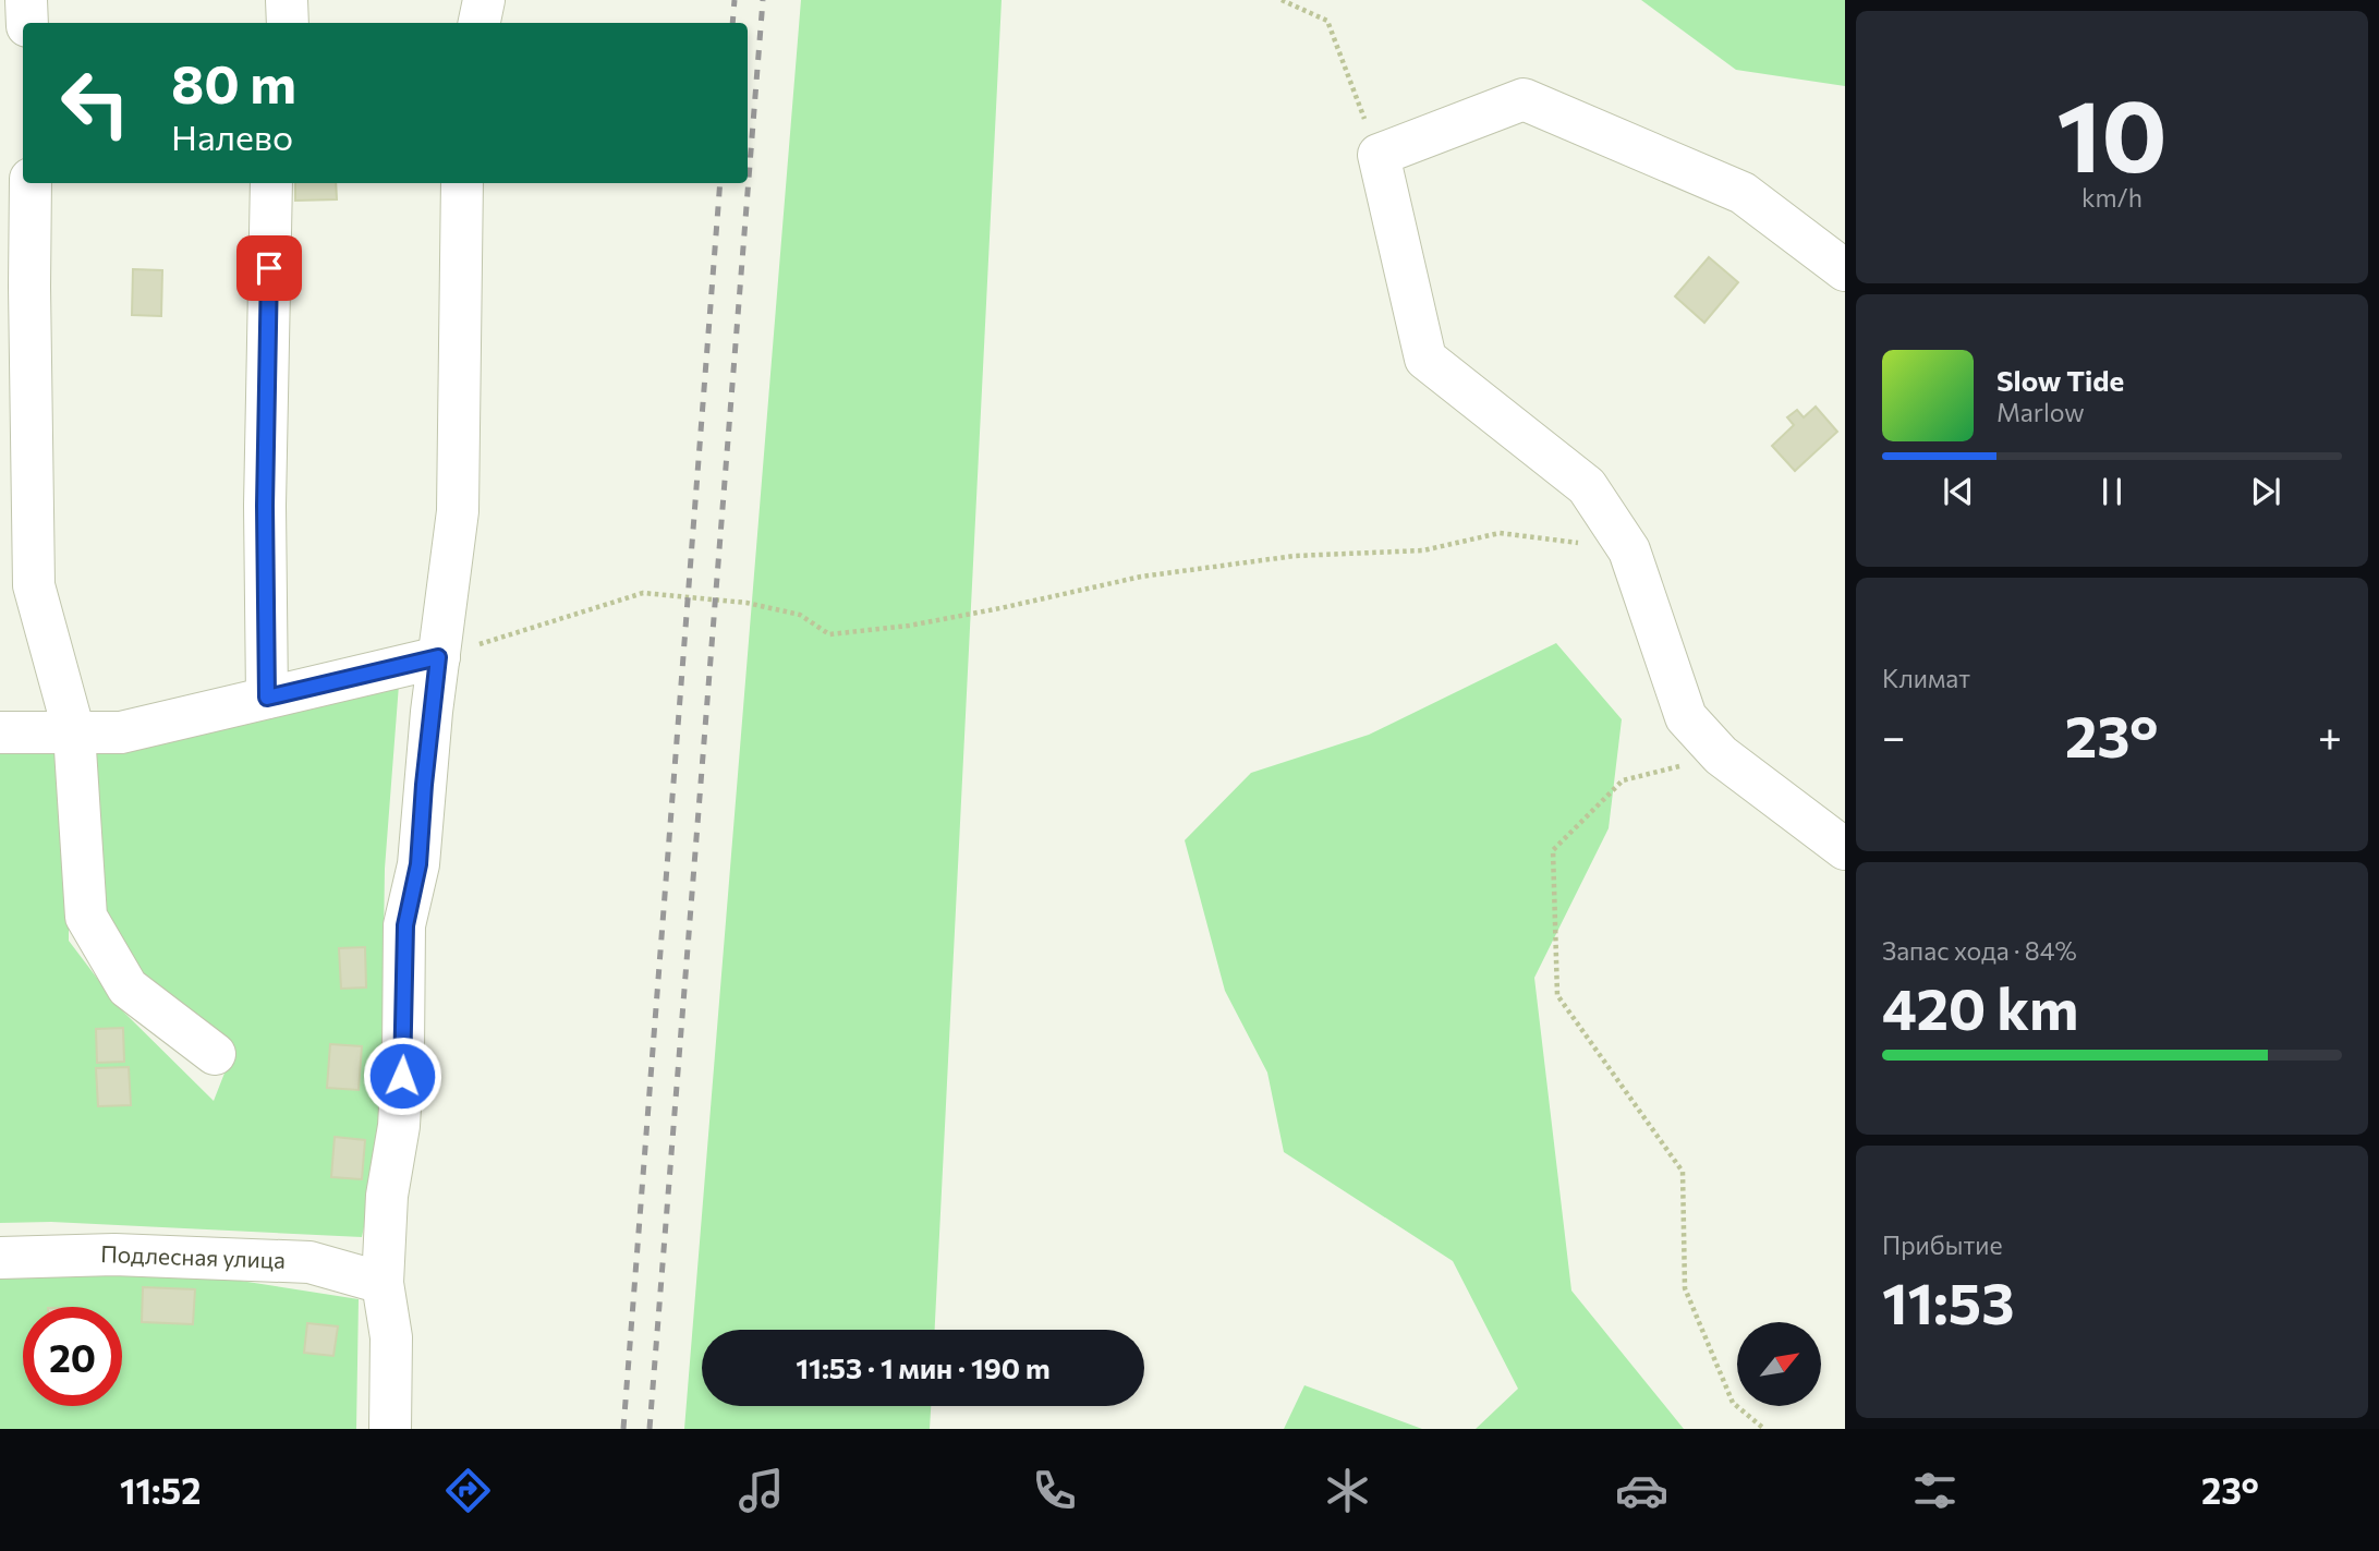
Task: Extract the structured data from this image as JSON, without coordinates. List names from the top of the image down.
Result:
{
  "streets": {
    "street": ["Подлесная улица"]
  },
  "north": "top right",
  "page": {
    "tile": [
      ["10", "km/h"],
      "Климат",
      ["Запас хода · 84%", "420 km"],
      ["Прибытие", "11:53"]
    ],
    "turn": ["80 m", "Налево"],
    "song": ["Slow Tide", "Marlow"],
    "heat": ["−", "23°", "+"],
    "limit": "20",
    "trip": "11:53 · 1 мин · 190 m",
    "tabs": ["11:52", "23°"]
  }
}
